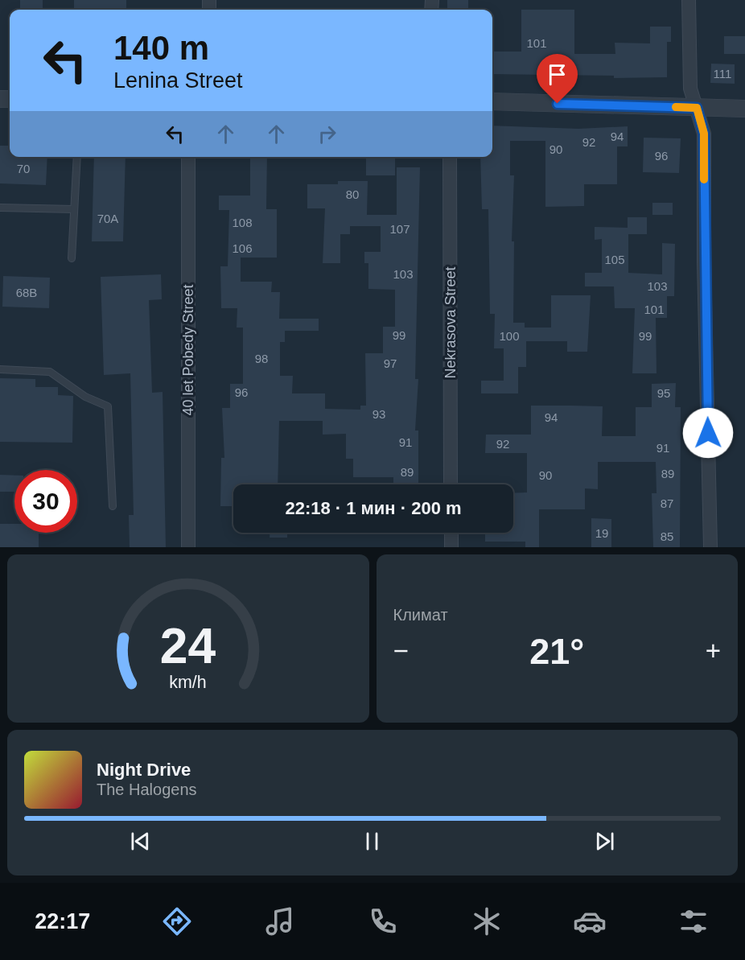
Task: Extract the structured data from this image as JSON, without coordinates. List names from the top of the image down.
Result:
{
  "streets": {
    "street": ["Nekrasova Street", "40 let Pobedy Street"]
  },
  "house_numbers": [
    "101",
    "111",
    "94",
    "92",
    "90",
    "96",
    "70",
    "80",
    "70А",
    "108",
    "107",
    "106",
    "105",
    "103",
    "103",
    "68В",
    "101",
    "99",
    "100",
    "99",
    "98",
    "97",
    "96",
    "95",
    "93",
    "94",
    "91",
    "92",
    "91",
    "89",
    "89",
    "90",
    "87",
    "19",
    "85"
  ],
  "page": {
    "turn": ["140 m", "Lenina Street"],
    "limit": "30",
    "trip": "22:18 · 1 мин · 200 m",
    "tile": "Климат",
    "heat": ["−", "21°", "+"],
    "song": ["Night Drive", "The Halogens"],
    "tabs": "22:17",
    "gauge": ["24", "km/h"]
  }
}
